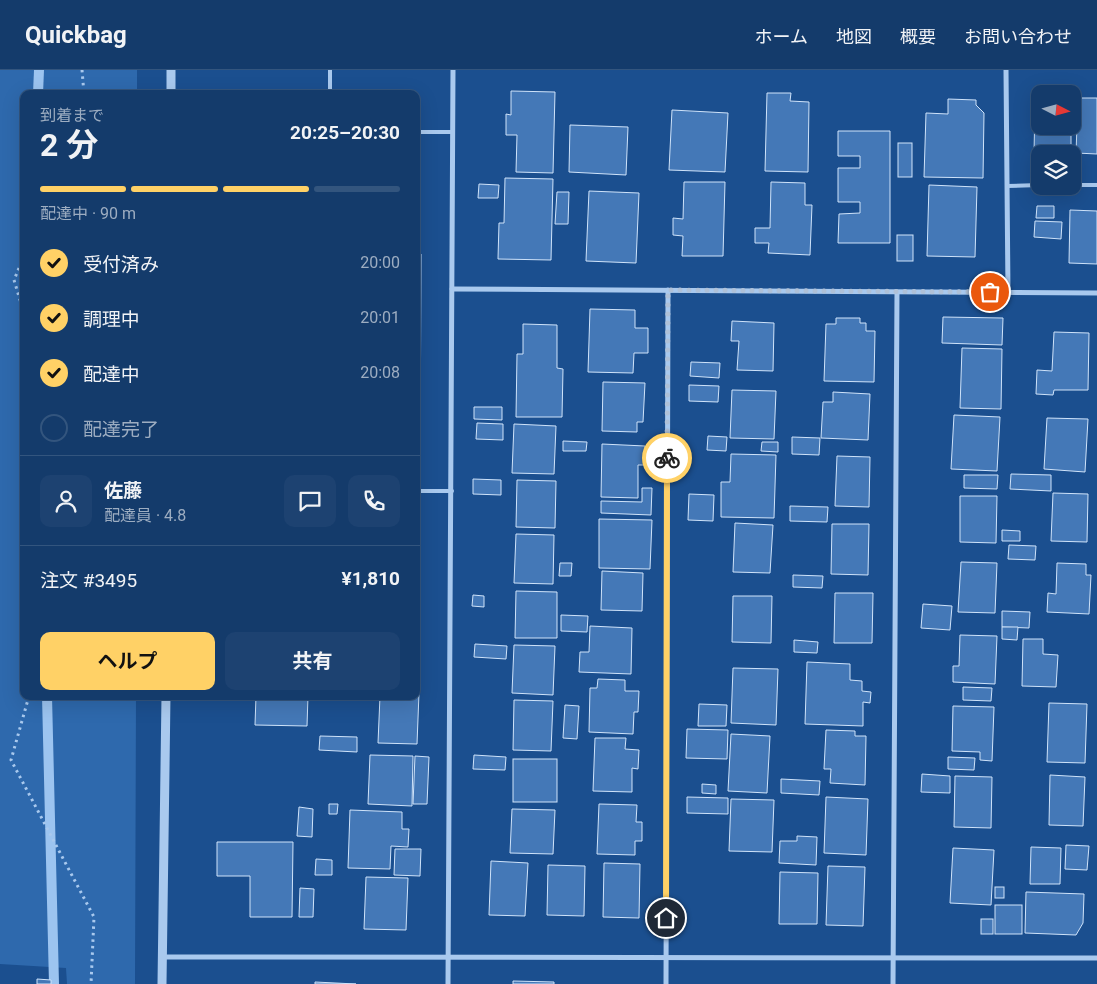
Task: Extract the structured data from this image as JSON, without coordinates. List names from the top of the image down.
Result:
{
  "north": "right",
  "page": {
    "header": "Quickbag",
    "nav": [
      "ホーム",
      "地図",
      "概要",
      "お問い合わせ"
    ],
    "heading": ["2 分", "到着まで", "20:25–20:30"],
    "panel": [
      "佐藤",
      "配達員 · 4.8",
      "注文 #3495",
      "¥1,810"
    ],
    "bar": "配達中 · 90 m",
    "list": [
      ["受付済み", "20:00"],
      ["調理中", "20:01"],
      ["配達中", "20:08"],
      "配達完了"
    ],
    "buttons": ["ヘルプ", "共有"]
  }
}
